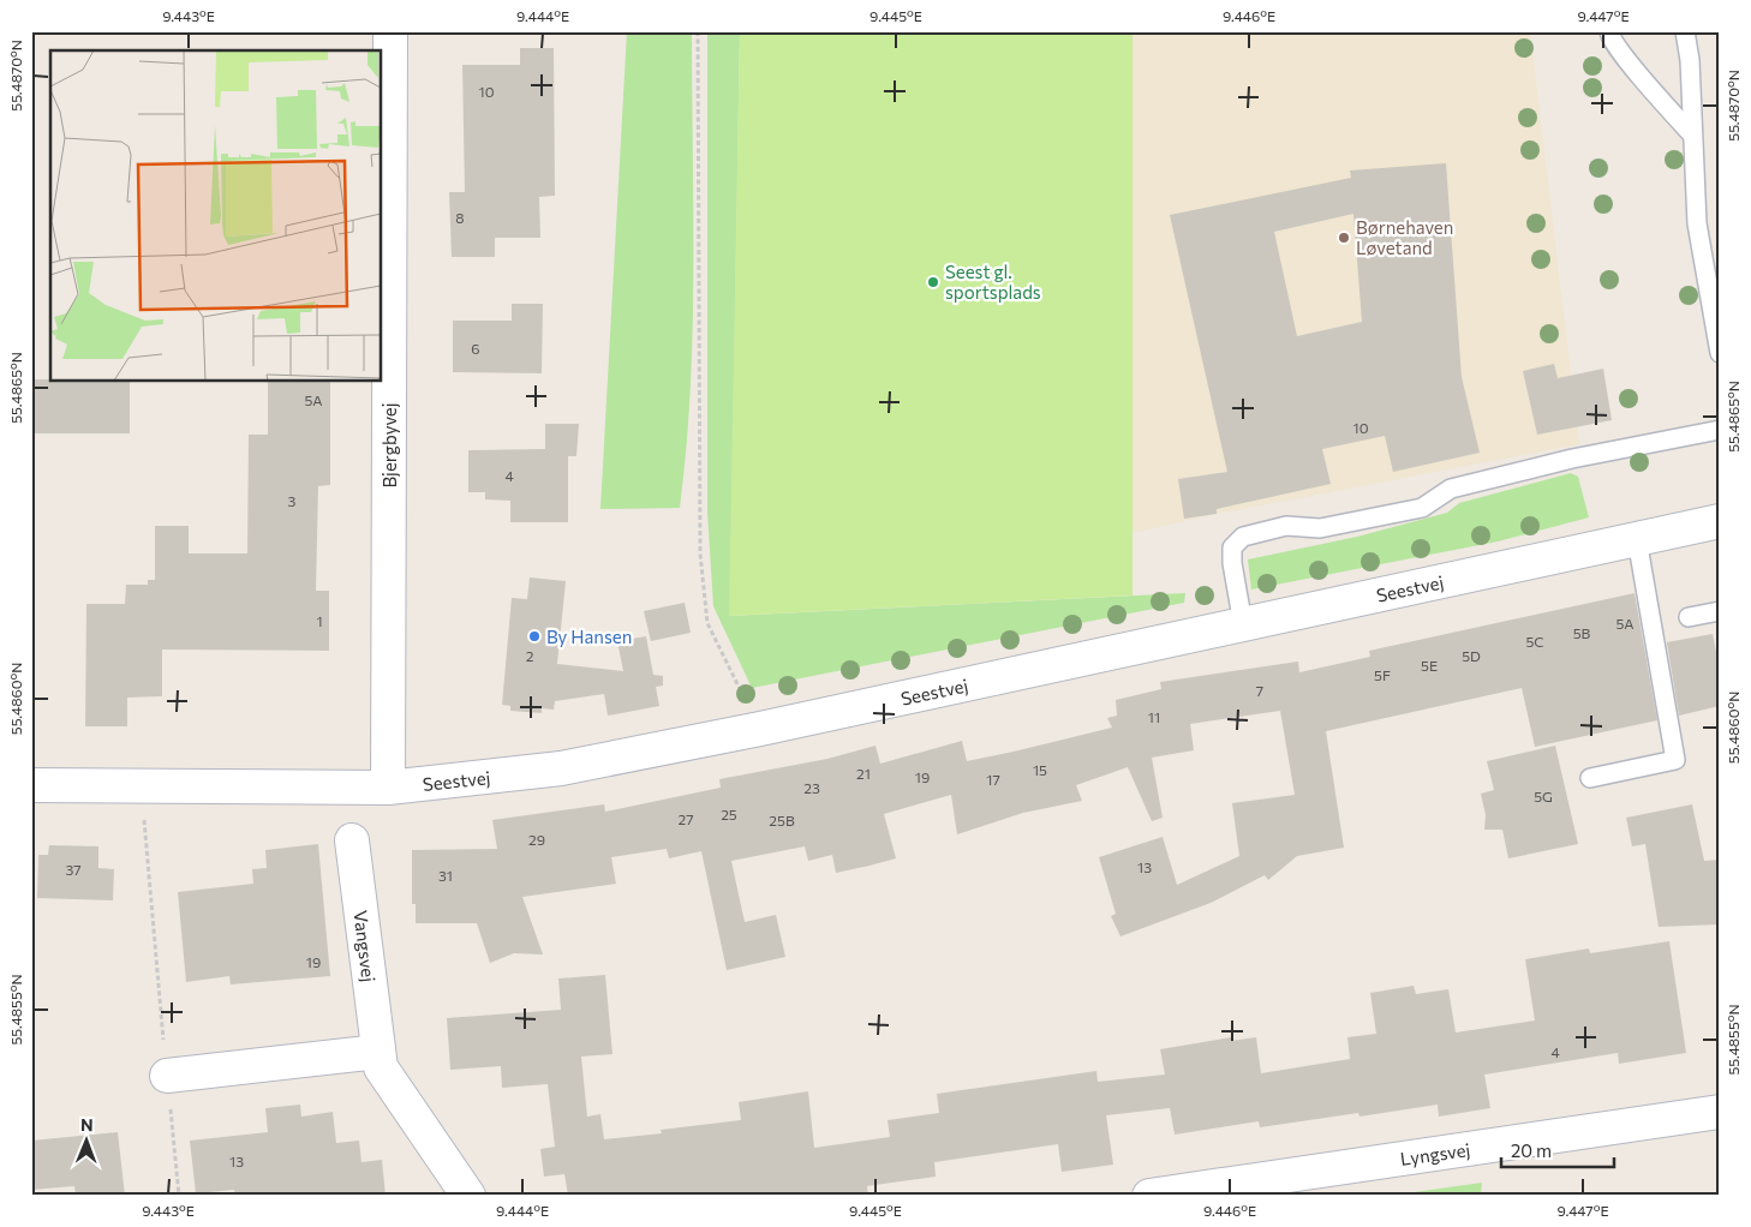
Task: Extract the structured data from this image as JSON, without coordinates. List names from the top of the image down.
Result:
{
  "streets": {
    "street": [
      "Bjergbyvej",
      "Seestvej",
      "Vangsvej",
      "Lyngsvej"
    ]
  },
  "crossings": [
    ["Bjergbyvej", "Seestvej"]
  ],
  "places": ["Børnehaven Løvetand", "Seest gl. sportsplads", "By Hansen"],
  "house_numbers": [
    "10",
    "8",
    "6",
    "5A",
    "10",
    "4",
    "3",
    "1",
    "5A",
    "5B",
    "5C",
    "2",
    "5D",
    "5E",
    "5F",
    "7",
    "11",
    "15",
    "21",
    "19",
    "17",
    "23",
    "5G",
    "25",
    "27",
    "25B",
    "29",
    "13",
    "37",
    "31",
    "19",
    "4",
    "13"
  ],
  "scale_bar": "20 m",
  "north": "top",
  "coordinates": [
    "9.443°E",
    "9.444°E",
    "9.445°E",
    "9.446°E",
    "9.447°E",
    "55.4870°N",
    "55.4865°N",
    "55.4860°N",
    "55.4855°N"
  ]
}
